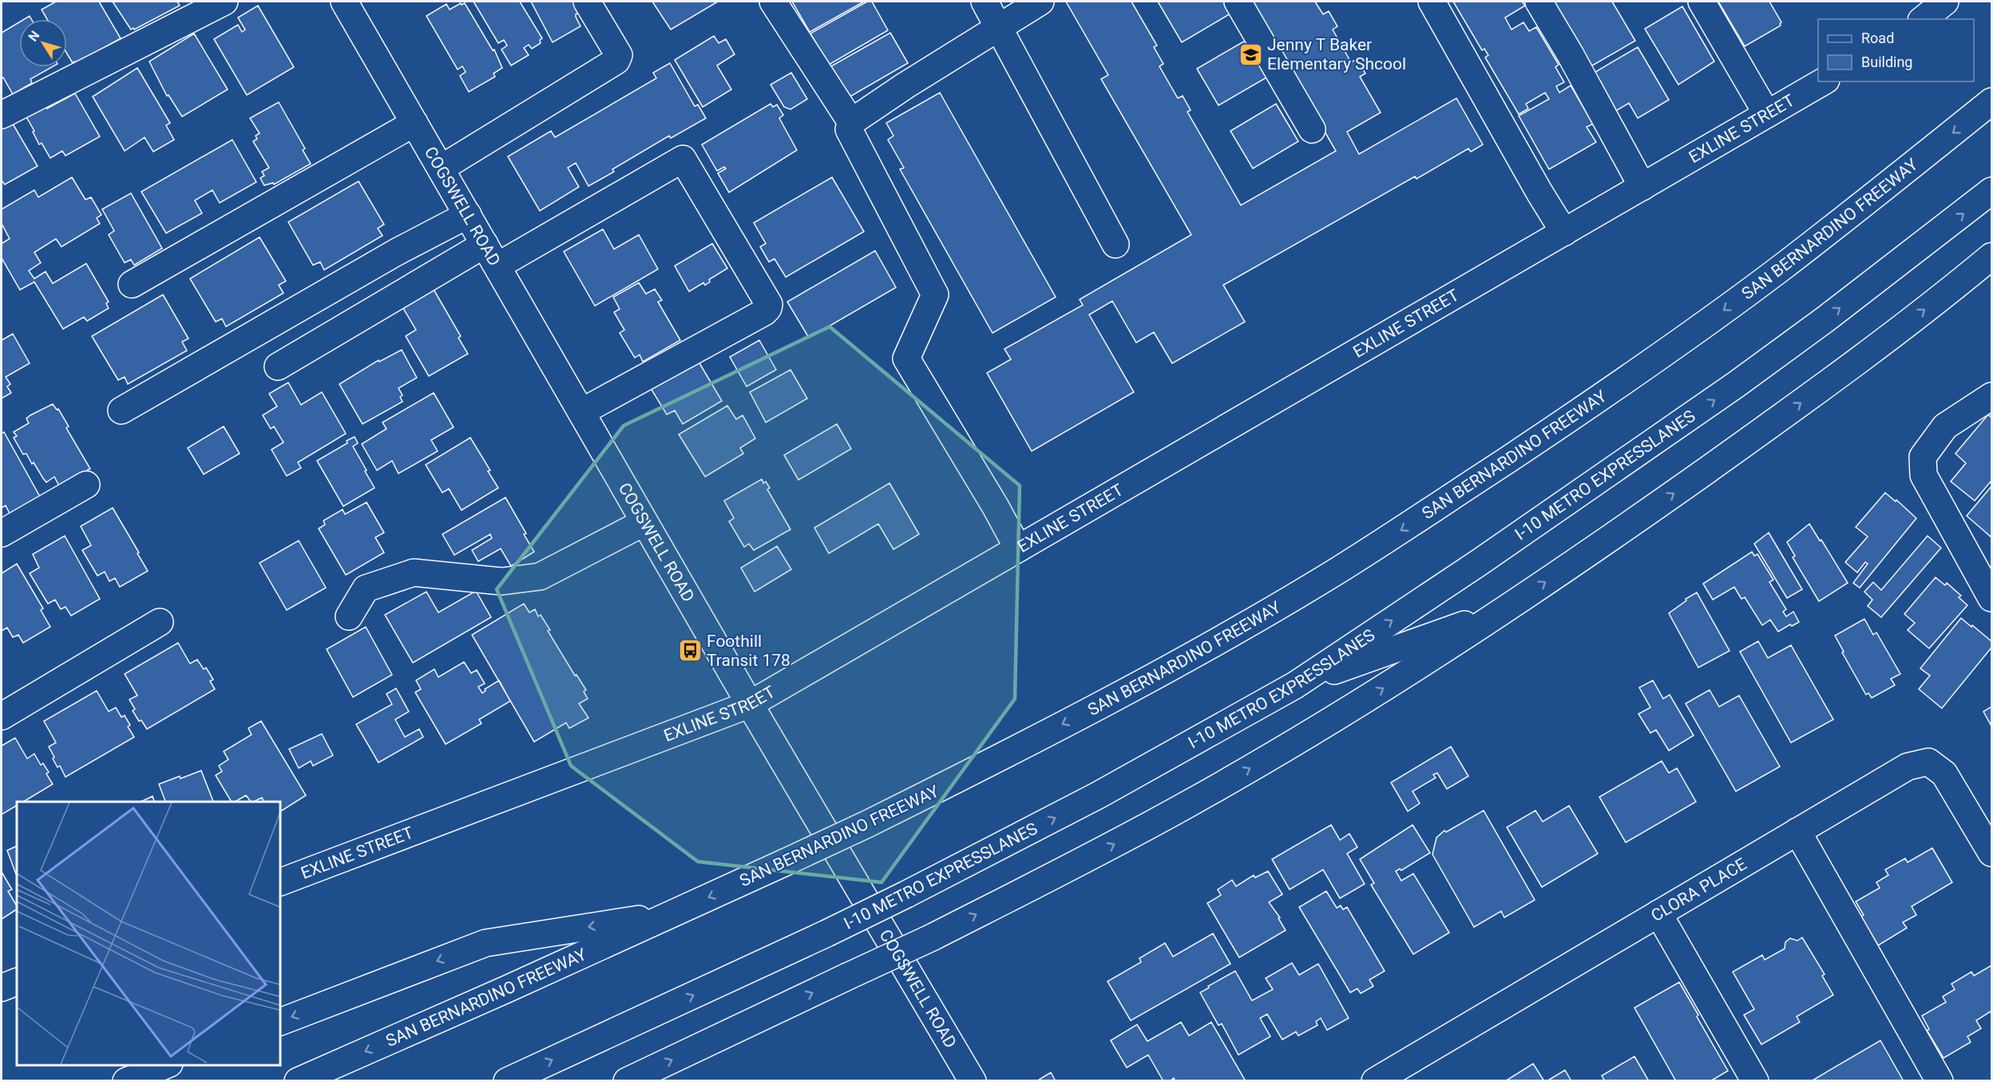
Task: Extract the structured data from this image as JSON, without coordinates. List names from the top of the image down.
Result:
{
  "streets": {
    "main road": [
      "EXLINE STREET",
      "COGSWELL ROAD",
      "SAN BERNARDINO FREEWAY",
      "I-10 METRO EXPRESSLANES",
      "CLORA PLACE"
    ]
  },
  "crossings": [
    ["EXLINE STREET", "COGSWELL ROAD"]
  ],
  "places": {
    "school or university": ["Jenny T Baker Elementary Shcool"],
    "bus stop": ["Foothill Transit 178"]
  },
  "legend": ["Road", "Building"],
  "north": "top left"
}
